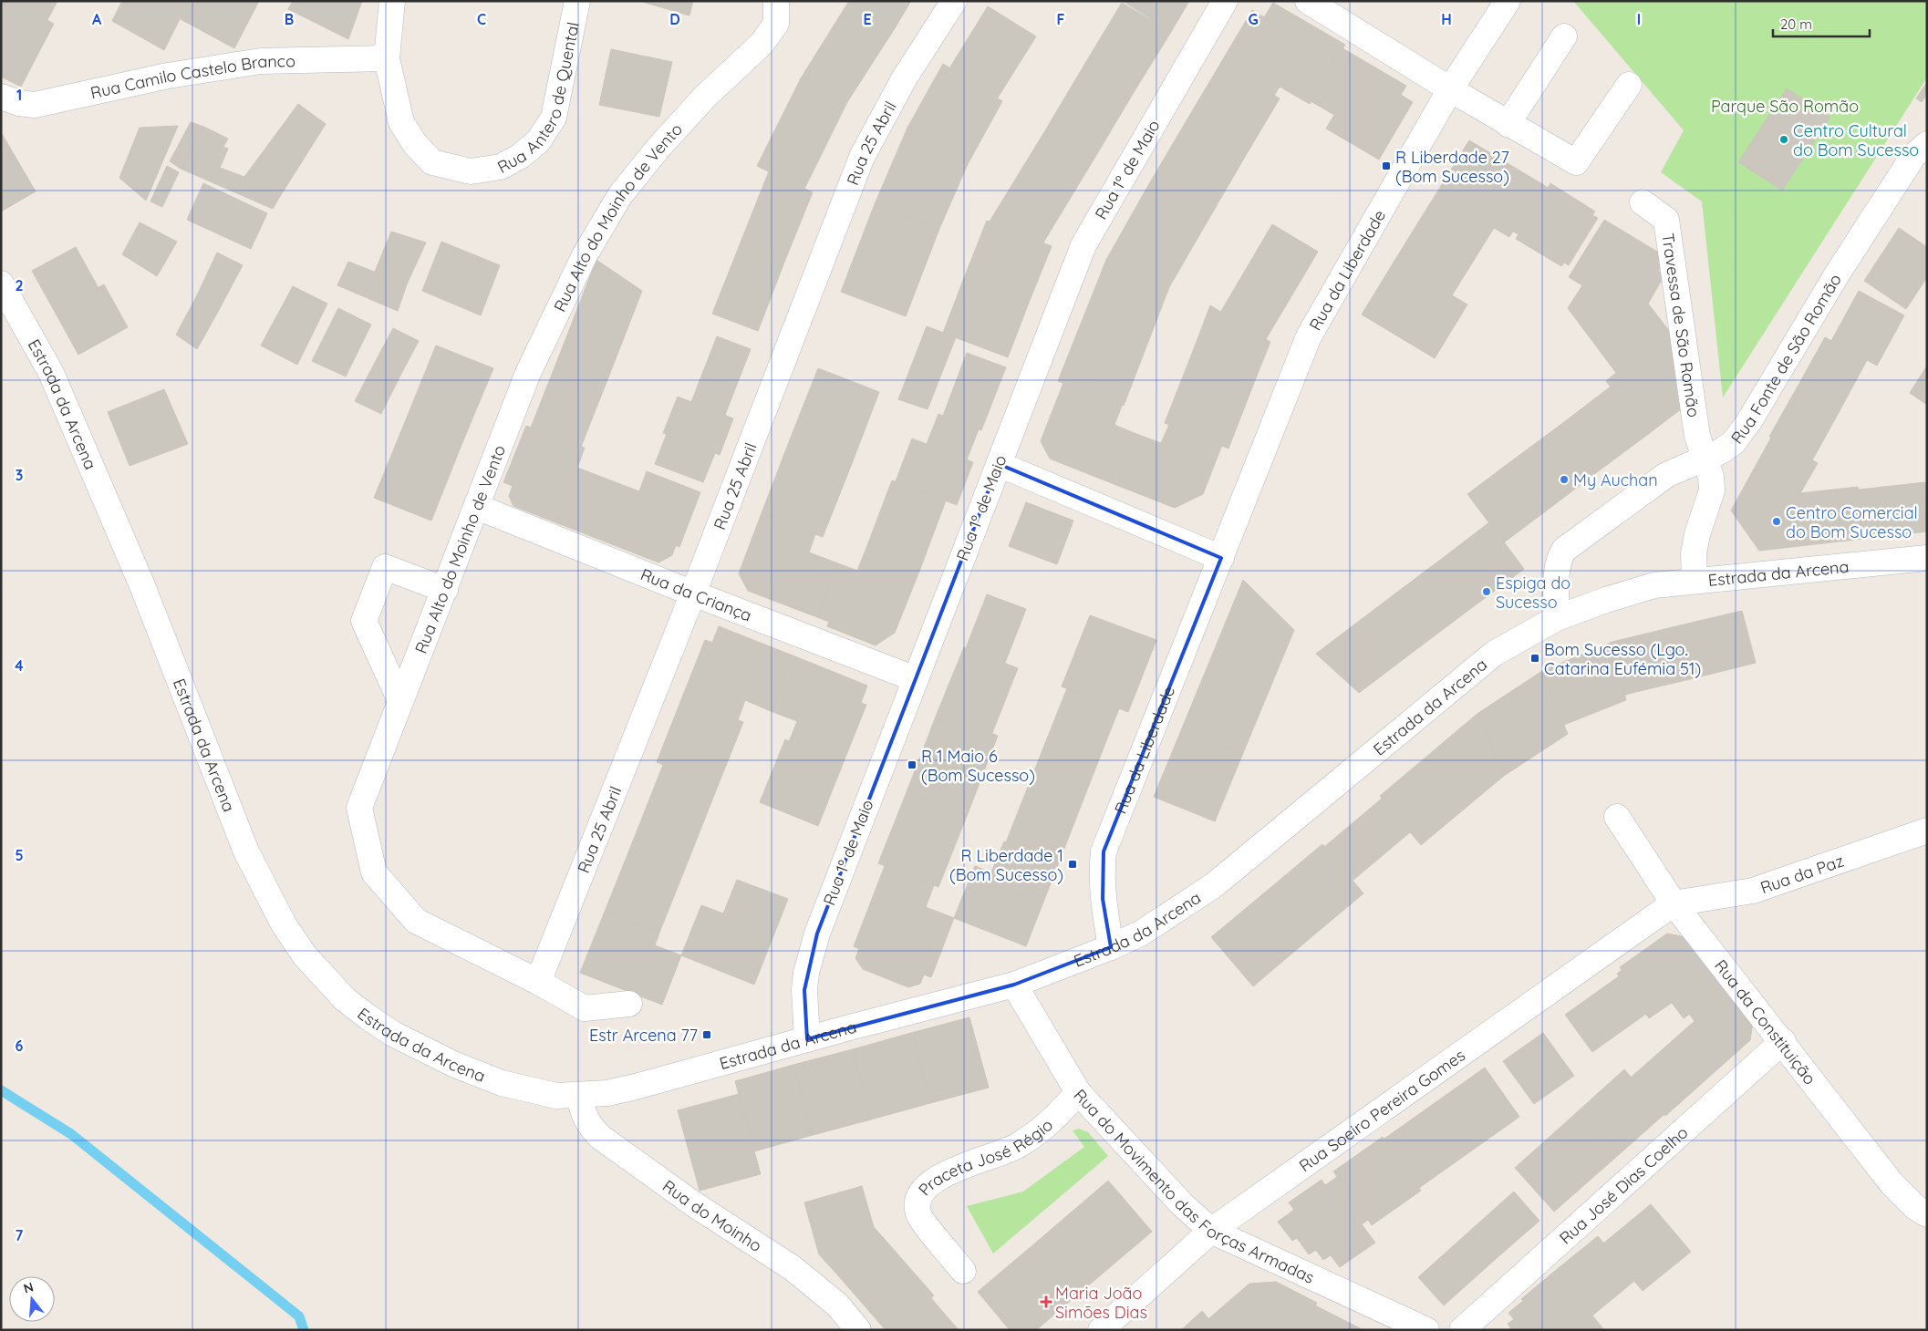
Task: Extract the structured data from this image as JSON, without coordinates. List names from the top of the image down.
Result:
{
  "streets": {
    "street": [
      "Rua Camilo Castelo Branco",
      "Rua Antero de Quental",
      "Rua 25 Abril",
      "Rua 1º de Maio",
      "Rua Alto do Moinho de Vento",
      "Rua da Liberdade",
      "Travessa de São Romão",
      "Rua Fonte de São Romão",
      "Estrada da Arcena",
      "Rua da Criança",
      "Rua da Paz",
      "Rua da Constituição",
      "Rua Soeiro Pereira Gomes",
      "Praceta José Régio",
      "Rua do Movimento das Forças Armadas",
      "Rua José Dias Coelho",
      "Rua do Moinho"
    ]
  },
  "crossings": [
    ["Rua Camilo Castelo Branco", "Rua Antero de Quental"],
    ["Rua 25 Abril", "Rua Alto do Moinho de Vento"],
    ["Rua 25 Abril", "Rua da Criança"],
    ["Rua 1º de Maio", "Estrada da Arcena"],
    ["Rua 1º de Maio", "Rua da Criança"],
    ["Rua Alto do Moinho de Vento", "Rua da Criança"],
    ["Rua da Liberdade", "Estrada da Arcena"],
    ["Travessa de São Romão", "Rua Fonte de São Romão"],
    ["Rua Fonte de São Romão", "Estrada da Arcena"],
    ["Estrada da Arcena", "Rua do Movimento das Forças Armadas"],
    ["Estrada da Arcena", "Rua do Moinho"],
    ["Rua da Paz", "Rua da Constituição"],
    ["Rua da Paz", "Rua Soeiro Pereira Gomes"],
    ["Rua da Constituição", "Rua Soeiro Pereira Gomes"],
    ["Rua da Constituição", "Rua José Dias Coelho"],
    ["Rua Soeiro Pereira Gomes", "Rua do Movimento das Forças Armadas"],
    ["Praceta José Régio", "Rua do Movimento das Forças Armadas"]
  ],
  "parks": ["Parque São Romão"],
  "places": {
    "other": [
      "Centro Cultural do Bom Sucesso",
      "My Auchan",
      "Centro Comercial do Bom Sucesso",
      "Espiga do Sucesso"
    ],
    "transit": [
      "R Liberdade 27 (Bom Sucesso)",
      "Bom Sucesso (Lgo. Catarina Eufémia 51)",
      "R 1 Maio 6 (Bom Sucesso)",
      "R Liberdade 1 (Bom Sucesso)",
      "Estr Arcena 77"
    ],
    "health": ["Maria João Simões Dias"]
  },
  "scale_bar": "20 m",
  "north": "top",
  "grid": {
    "columns": [
      "A",
      "B",
      "C",
      "D",
      "E",
      "F",
      "G",
      "H",
      "I"
    ],
    "rows": [
      "1",
      "2",
      "3",
      "4",
      "5",
      "6",
      "7"
    ]
  }
}
